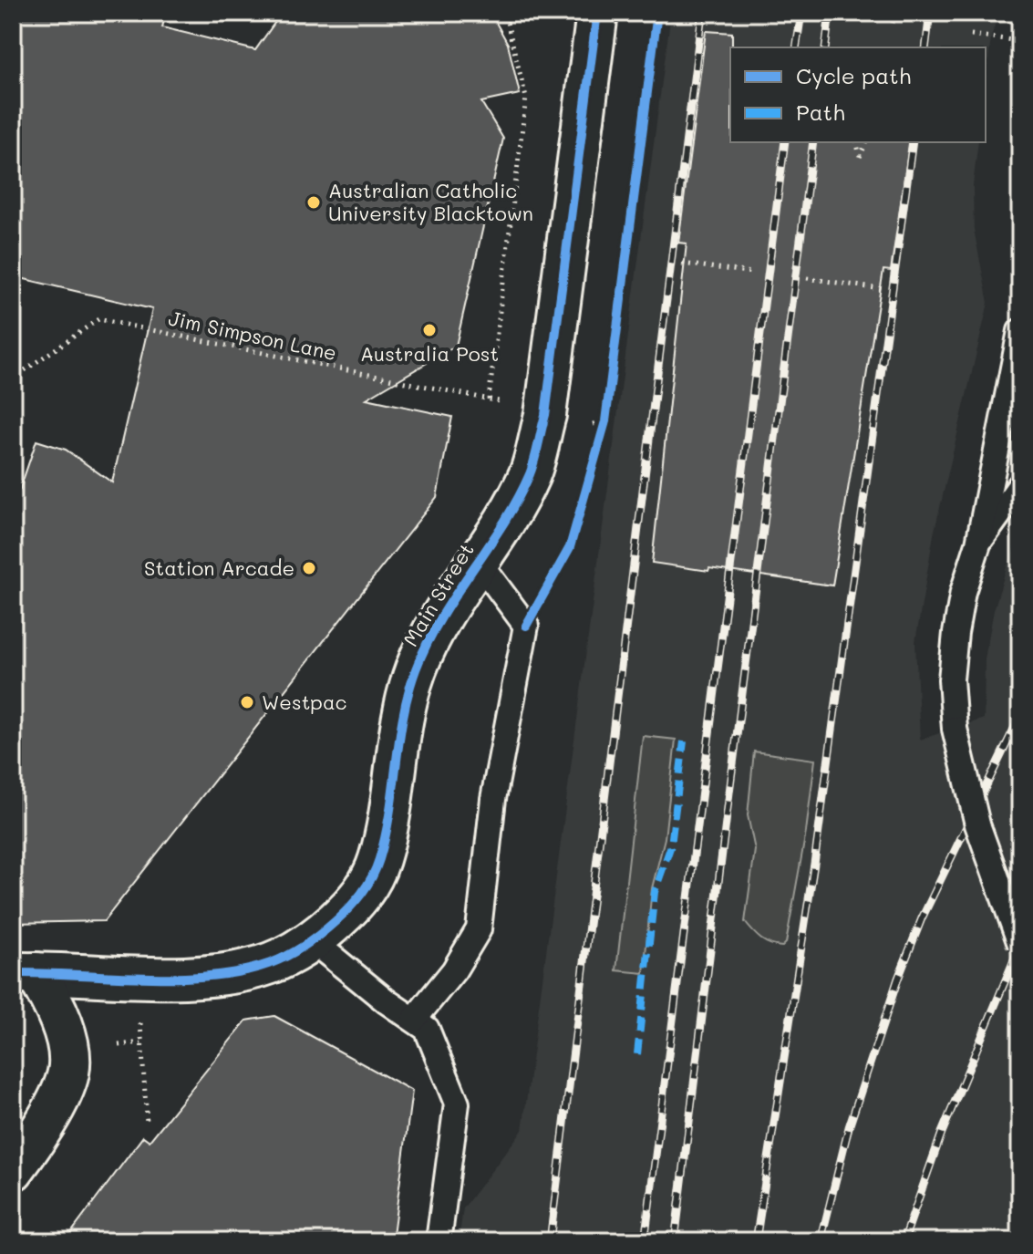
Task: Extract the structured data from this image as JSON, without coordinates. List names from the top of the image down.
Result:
{
  "streets": {
    "street": ["Main Street"],
    "path": ["Jim Simpson Lane"]
  },
  "places": [
    "Australian Catholic University Blacktown",
    "Australia Post",
    "Station Arcade",
    "Westpac"
  ],
  "legend": ["Cycle path", "Path"]
}
